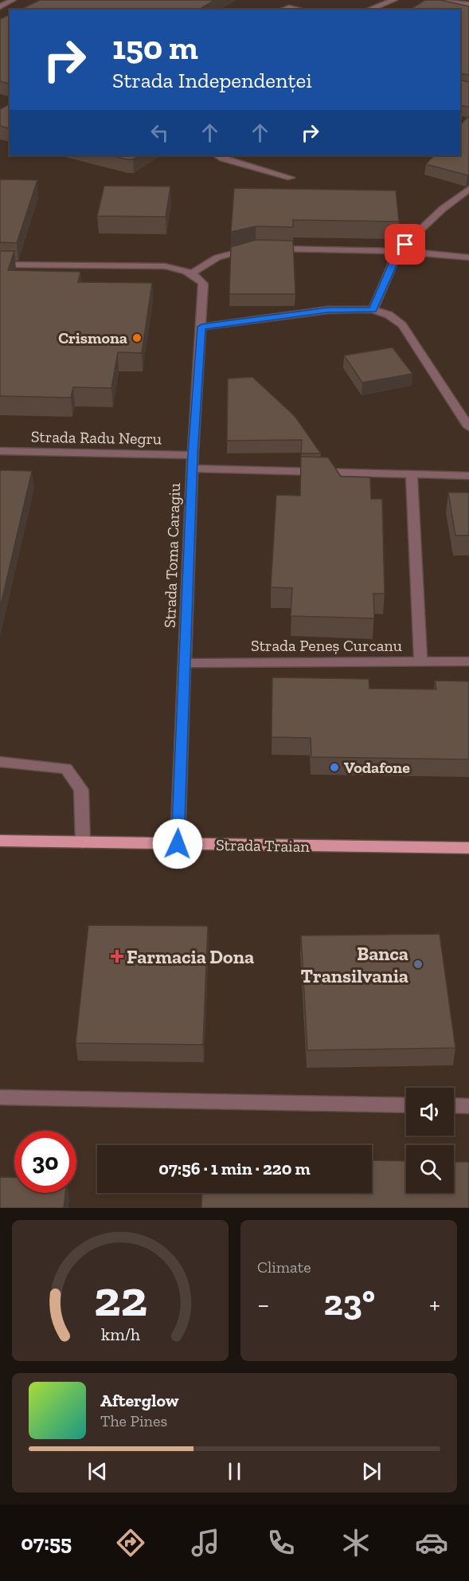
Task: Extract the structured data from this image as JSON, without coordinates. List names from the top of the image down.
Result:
{
  "streets": {
    "main road": ["Strada Traian"],
    "street": ["Strada Radu Negru", "Strada Toma Caragiu", "Strada Peneș Curcanu"]
  },
  "crossings": [
    ["Strada Radu Negru", "Strada Toma Caragiu"],
    ["Strada Toma Caragiu", "Strada Peneș Curcanu"],
    ["Strada Toma Caragiu", "Strada Traian"]
  ],
  "places": {
    "other": ["Crismona", "Vodafone", "Banca Transilvania"],
    "health": ["Farmacia Dona"]
  },
  "page": {
    "turn": ["150 m", "Strada Independenței"],
    "limit": "30",
    "trip": "07:56 · 1 min · 220 m",
    "tile": "Climate",
    "heat": ["−", "23°", "+"],
    "song": ["Afterglow", "The Pines"],
    "tabs": "07:55",
    "gauge": ["22", "km/h"]
  }
}
